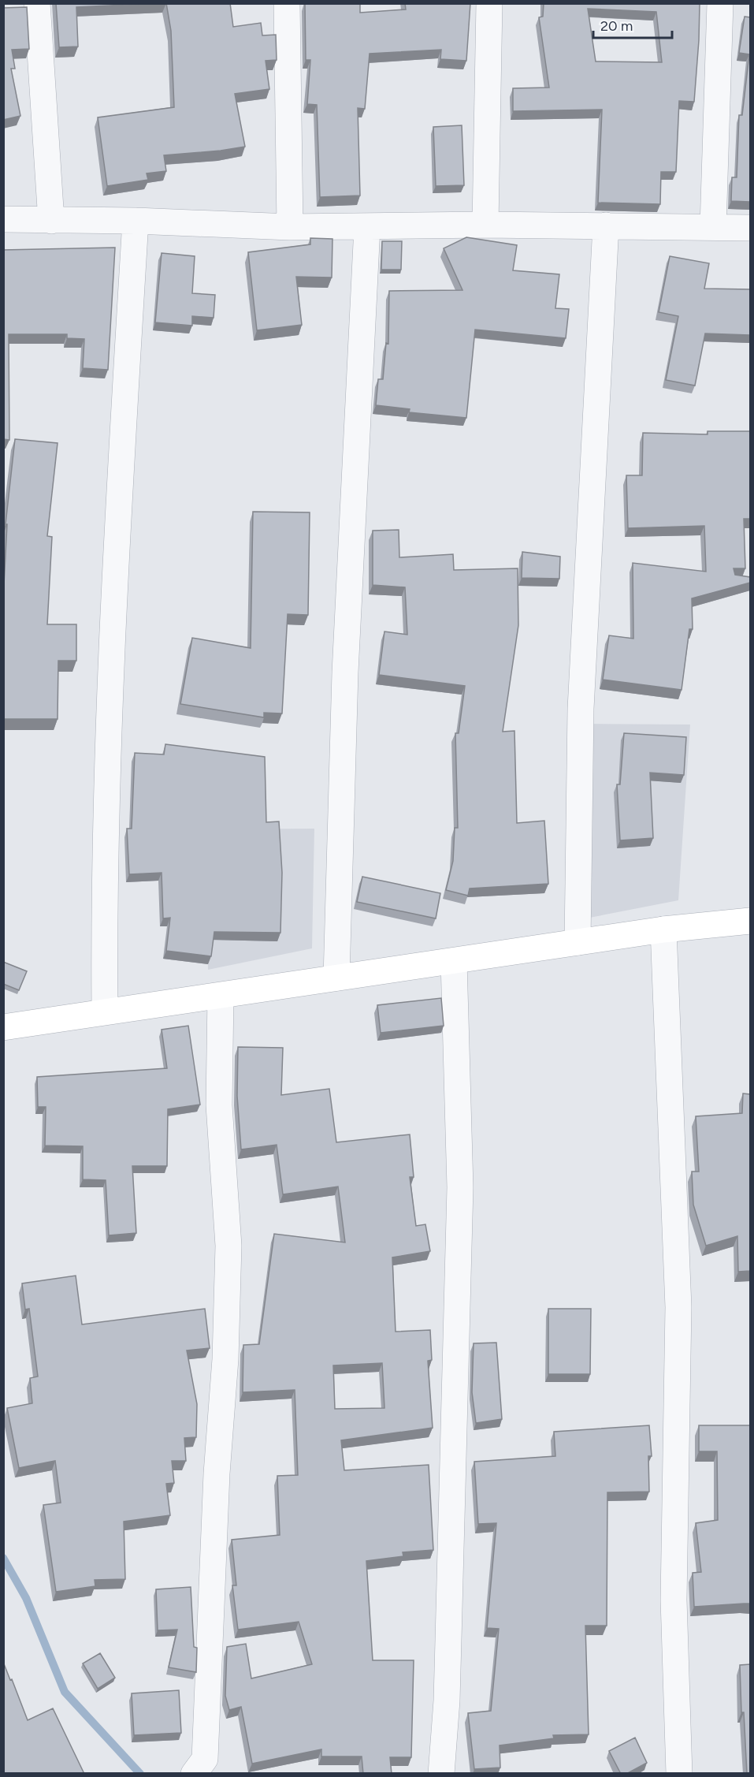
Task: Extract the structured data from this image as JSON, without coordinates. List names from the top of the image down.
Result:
{
  "scale_bar": "20 m"
}
